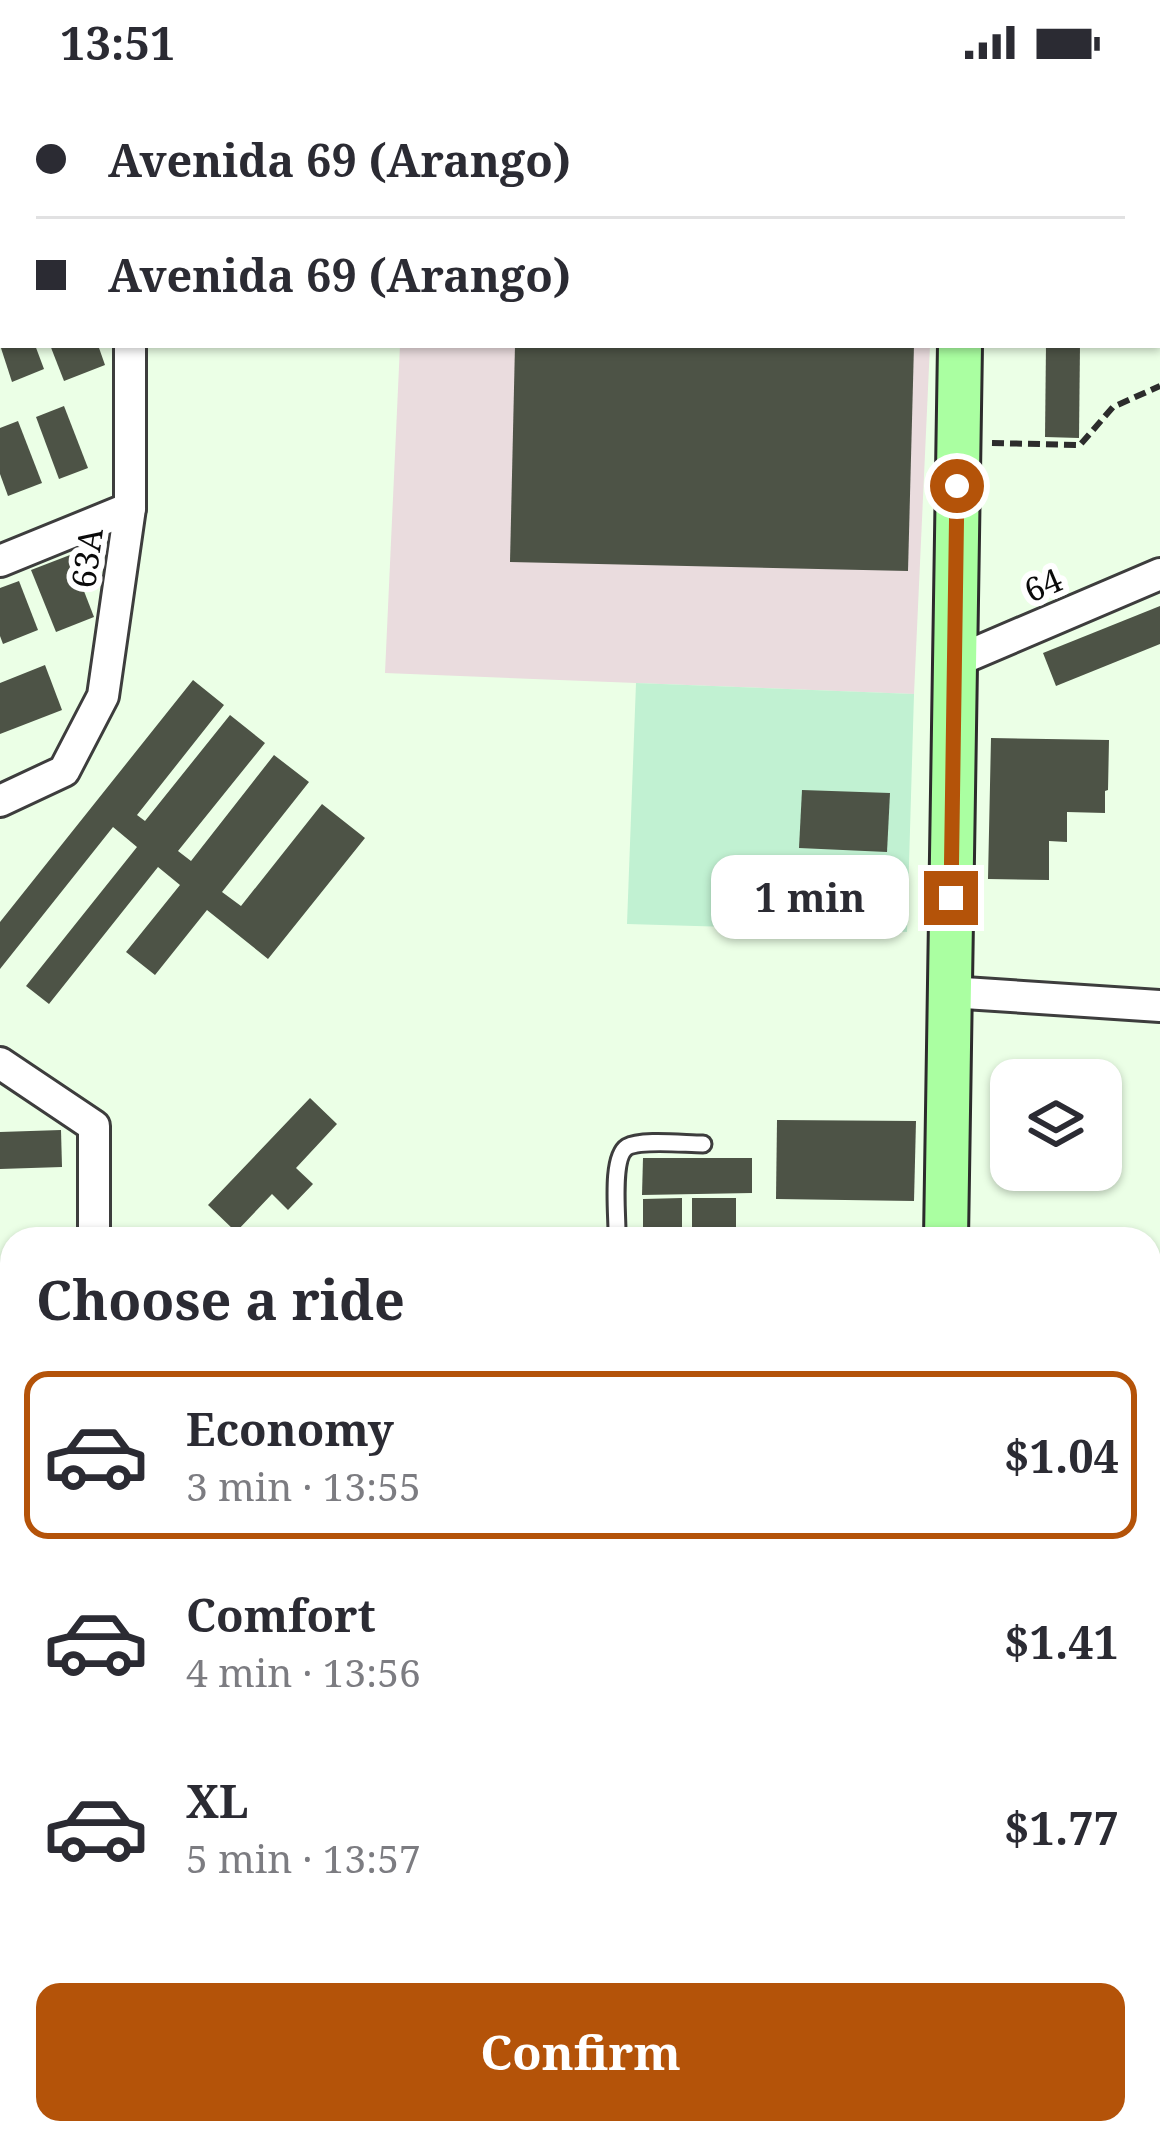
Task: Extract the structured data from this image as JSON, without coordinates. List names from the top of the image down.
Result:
{
  "streets": {
    "street": ["63A", "64"]
  },
  "page": {
    "status": "13:51",
    "banner": ["Avenida 69 (Arango)", "Avenida 69 (Arango)"],
    "bubble": "1 min",
    "heading": "Choose a ride",
    "list": [
      {
        "name": "Economy",
        "note": "3 min · 13:55",
        "value": "$1.04"
      },
      {
        "name": "Comfort",
        "note": "4 min · 13:56",
        "value": "$1.41"
      },
      {
        "name": "XL",
        "note": "5 min · 13:57",
        "value": "$1.77"
      }
    ],
    "buttons": "Confirm"
  }
}
